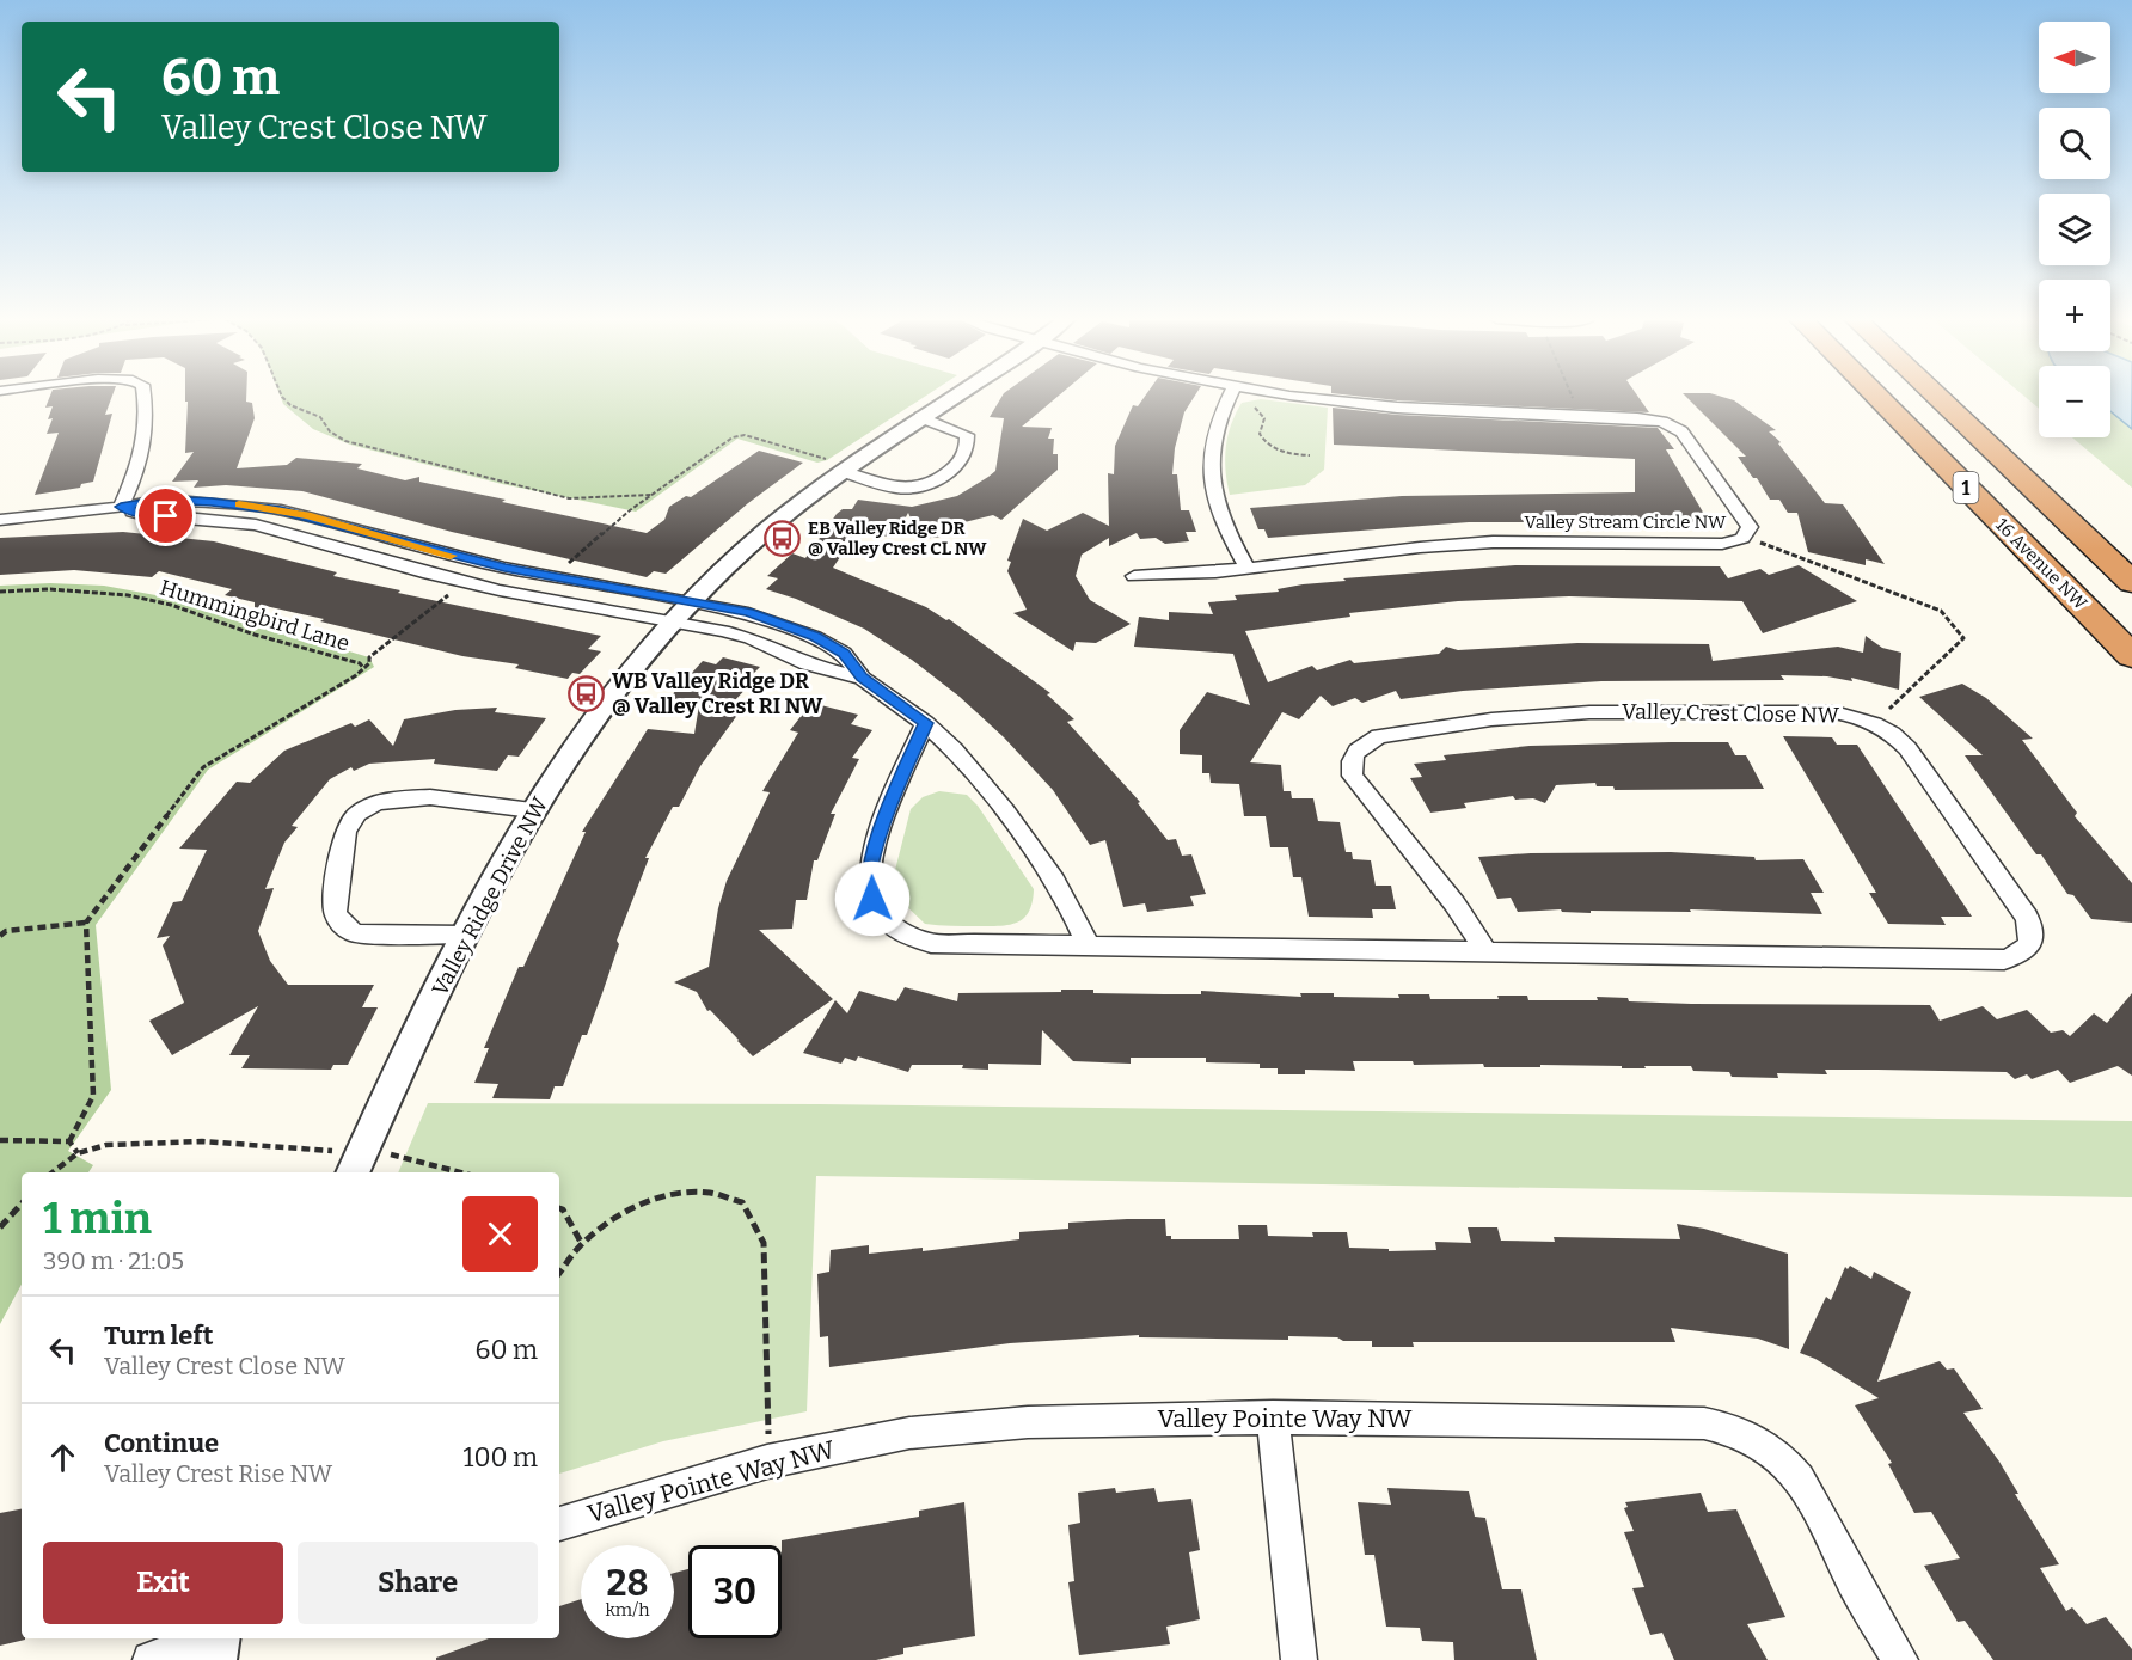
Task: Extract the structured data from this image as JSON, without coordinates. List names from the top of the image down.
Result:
{
  "streets": {
    "highway": ["1", "16 Avenue NW"],
    "street": [
      "Valley Stream Circle NW",
      "Valley Crest Close NW",
      "Valley Ridge Drive NW",
      "Valley Pointe Way NW"
    ],
    "path": ["Hummingbird Lane"]
  },
  "places": {
    "bus stop": ["EB Valley Ridge DR @ Valley Crest CL NW", "WB Valley Ridge DR @ Valley Crest RI NW"]
  },
  "north": "left",
  "page": {
    "map_buttons": ["+", "−"],
    "turn": ["60 m", "Valley Crest Close NW"],
    "heading": ["1 min", "390 m · 21:05"],
    "list": [
      {
        "name": "Turn left",
        "note": "Valley Crest Close NW",
        "value": "60 m"
      },
      {
        "name": "Continue",
        "note": "Valley Crest Rise NW",
        "value": "100 m"
      }
    ],
    "buttons": ["Exit", "Share"],
    "speed": "28 km/h",
    "limit": "30"
  }
}
